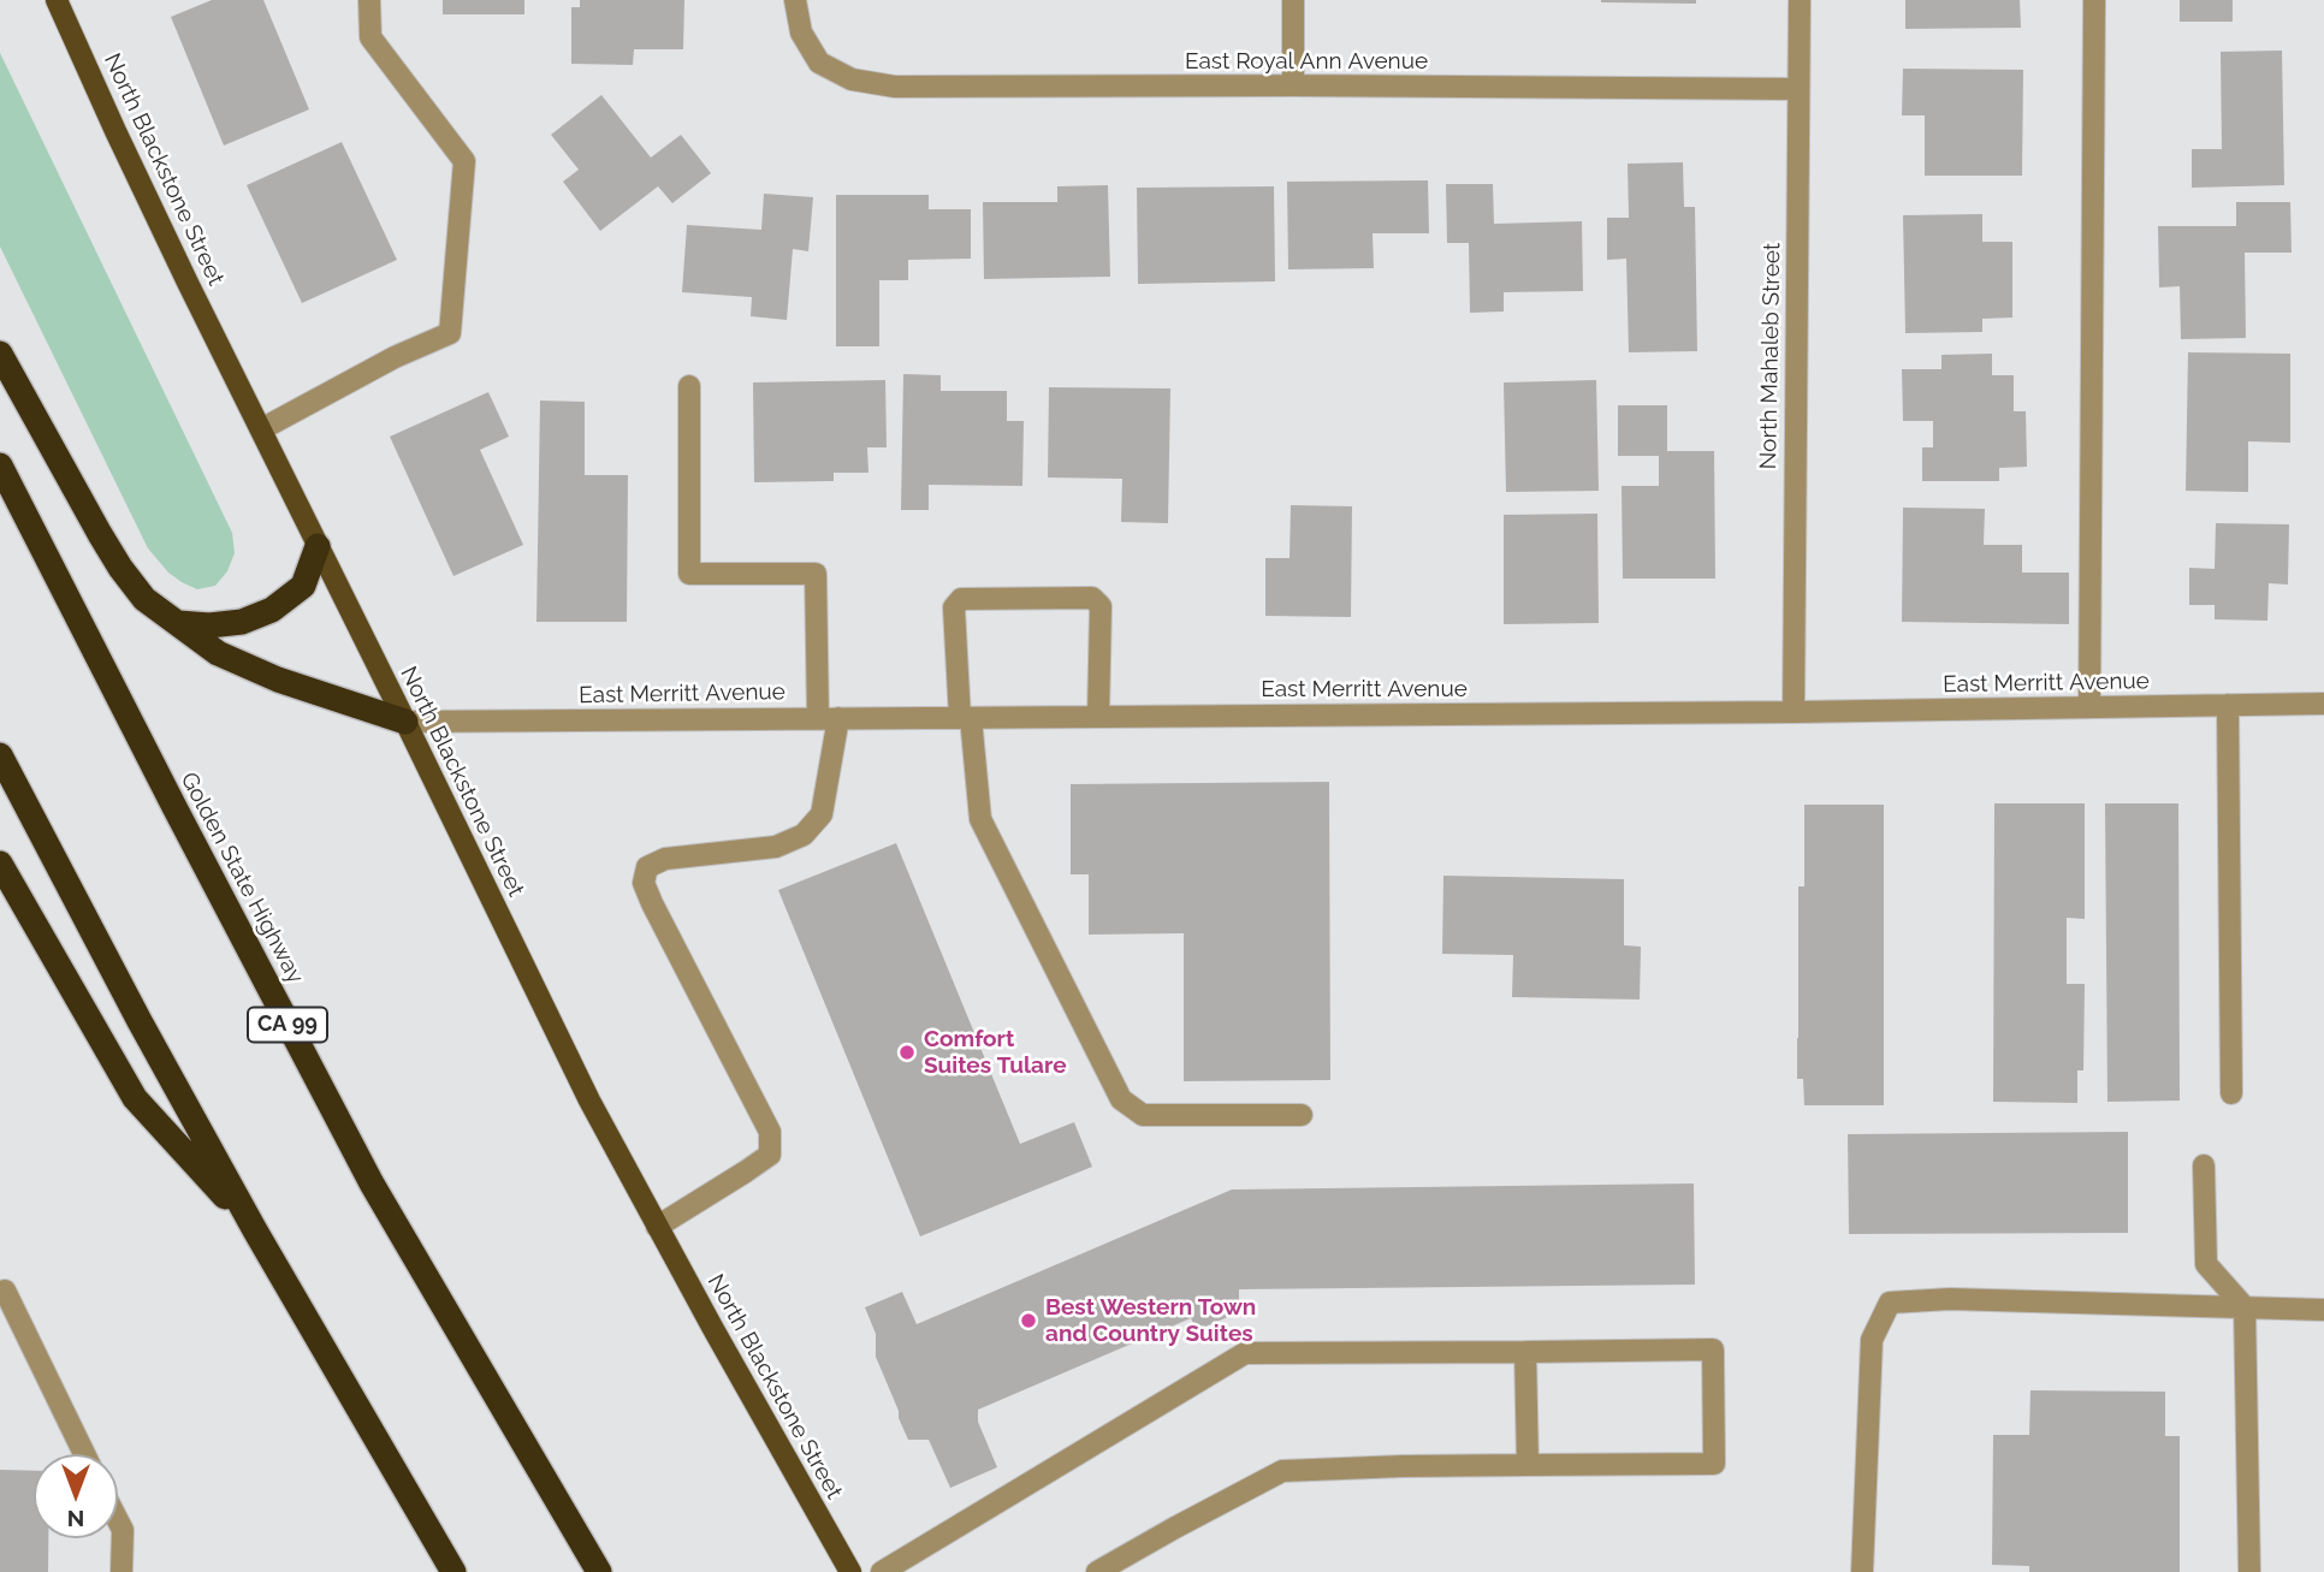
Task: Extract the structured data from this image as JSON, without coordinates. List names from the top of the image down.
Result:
{
  "streets": {
    "highway": ["Golden State Highway", "CA 99"],
    "main road": ["North Blackstone Street"],
    "street": ["East Royal Ann Avenue", "North Mahaleb Street", "East Merritt Avenue"]
  },
  "crossings": [
    ["East Royal Ann Avenue", "North Mahaleb Street"],
    ["North Blackstone Street", "East Merritt Avenue"],
    ["North Mahaleb Street", "East Merritt Avenue"]
  ],
  "places": ["Comfort Suites Tulare", "Best Western Town and Country Suites"],
  "north": "bottom"
}
